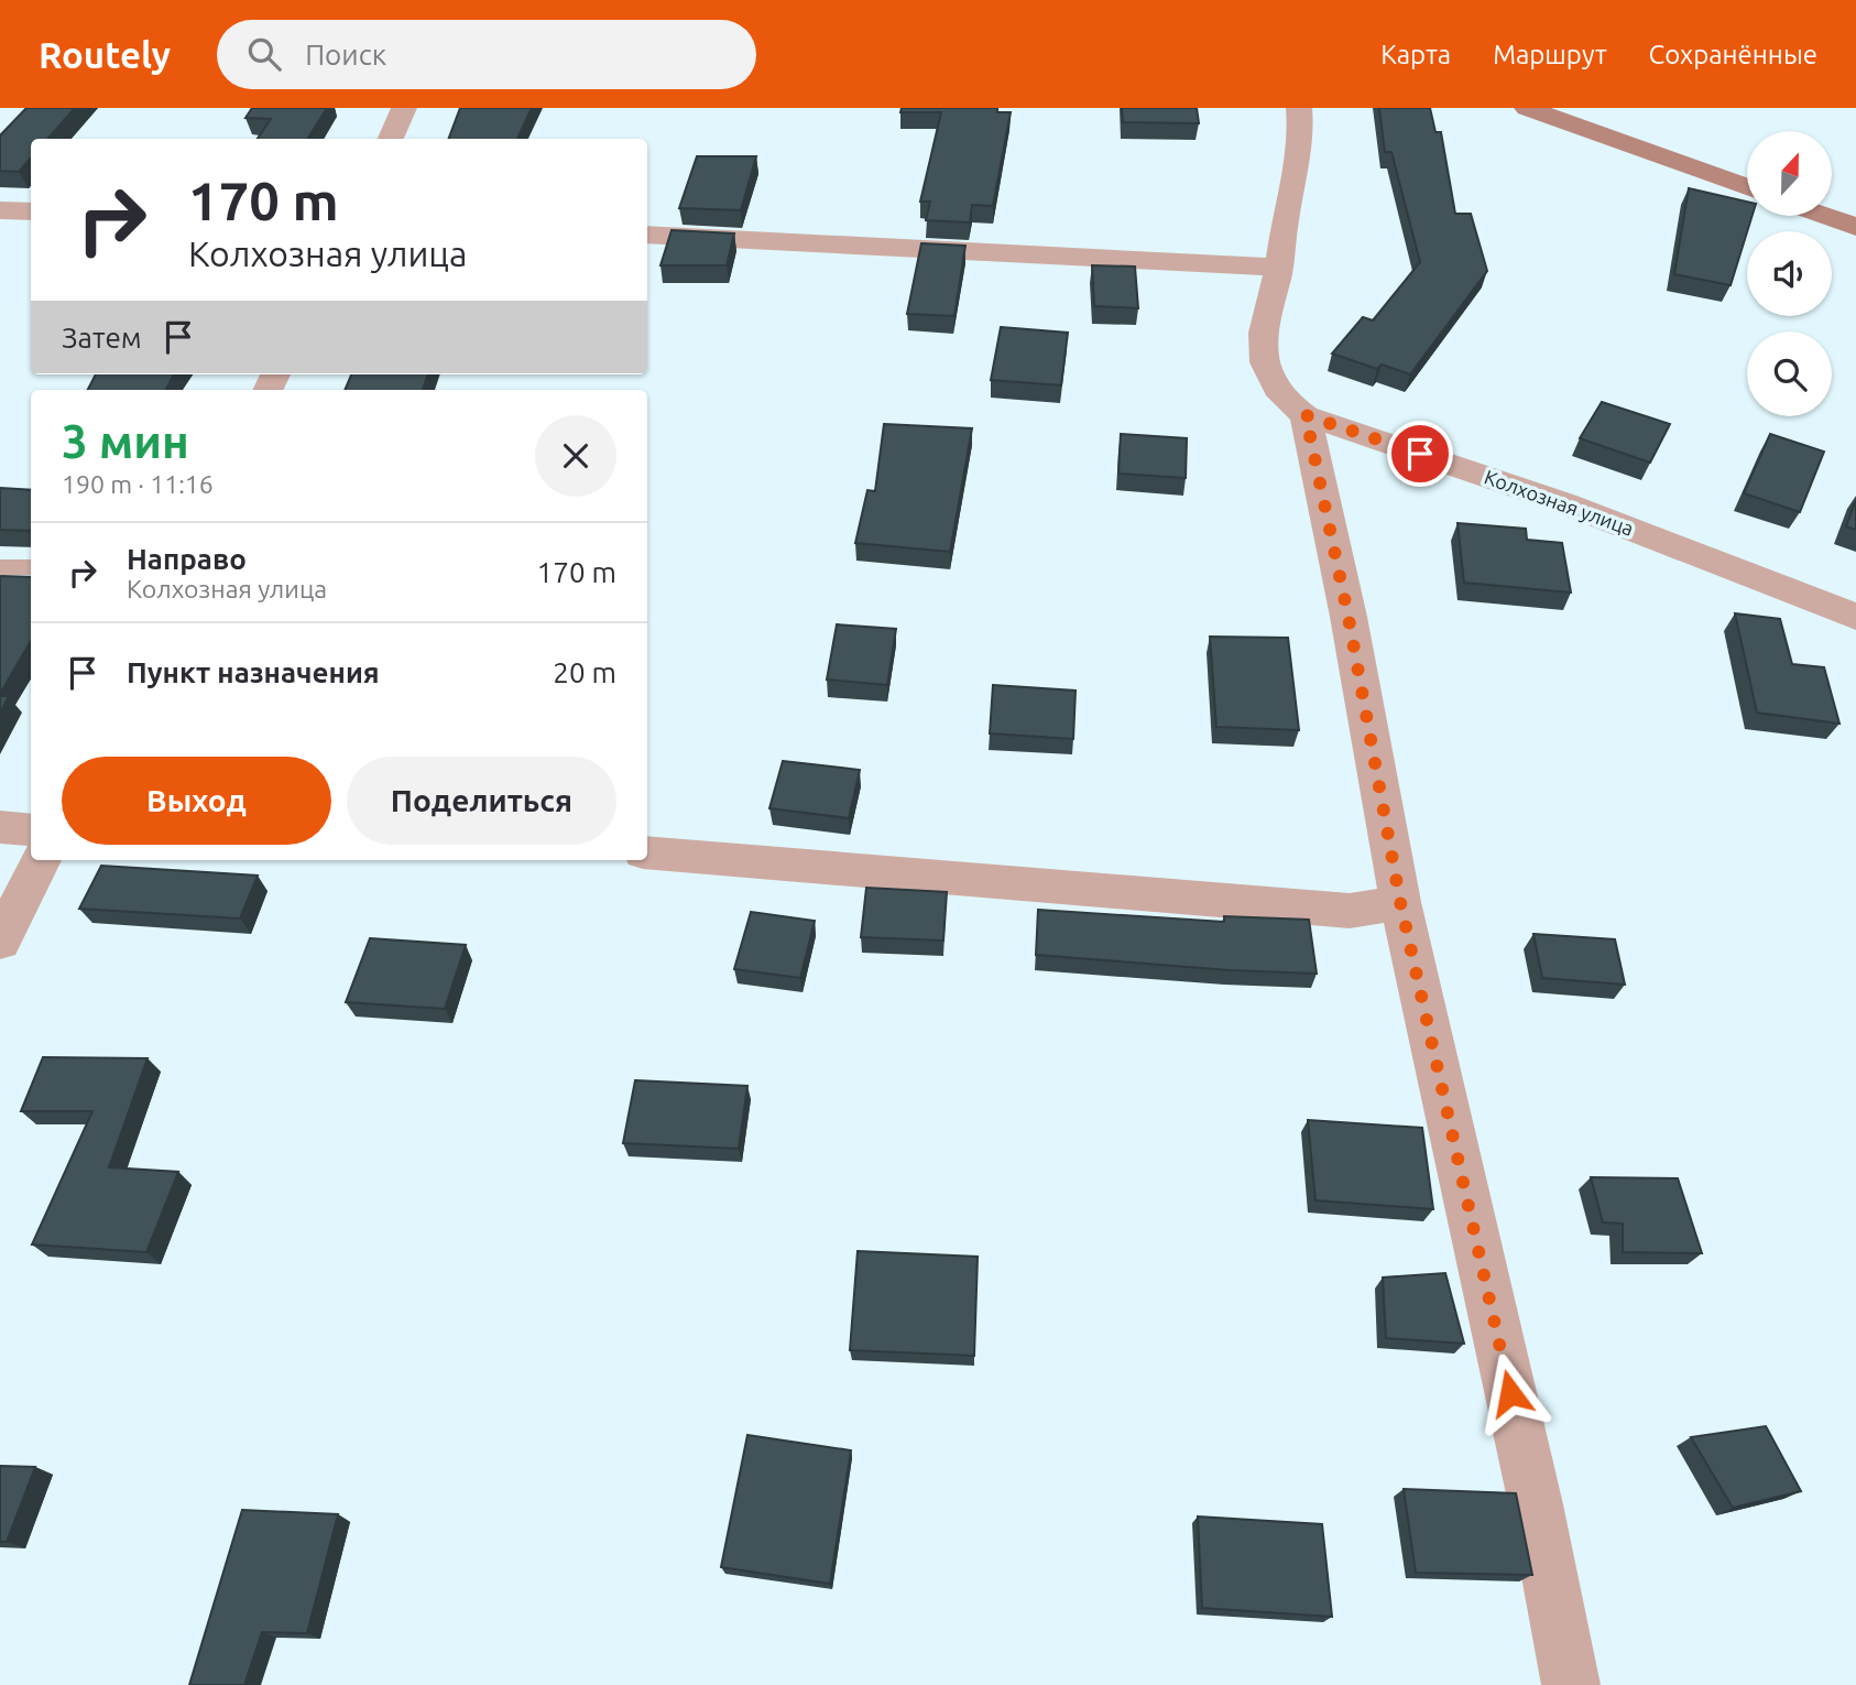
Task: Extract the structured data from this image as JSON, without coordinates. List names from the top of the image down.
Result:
{
  "streets": {
    "street": ["Колхозная улица"]
  },
  "north": "top",
  "page": {
    "header": "Routely",
    "search": "Поиск",
    "nav": ["Карта", "Маршрут", "Сохранённые"],
    "turn": ["170 m", "Колхозная улица"],
    "then": "Затем",
    "heading": ["3 мин", "190 m · 11:16"],
    "list": [
      {
        "name": "Направо",
        "note": "Колхозная улица",
        "value": "170 m"
      },
      {
        "name": "Пункт назначения",
        "value": "20 m"
      }
    ],
    "buttons": ["Выход", "Поделиться"]
  }
}
